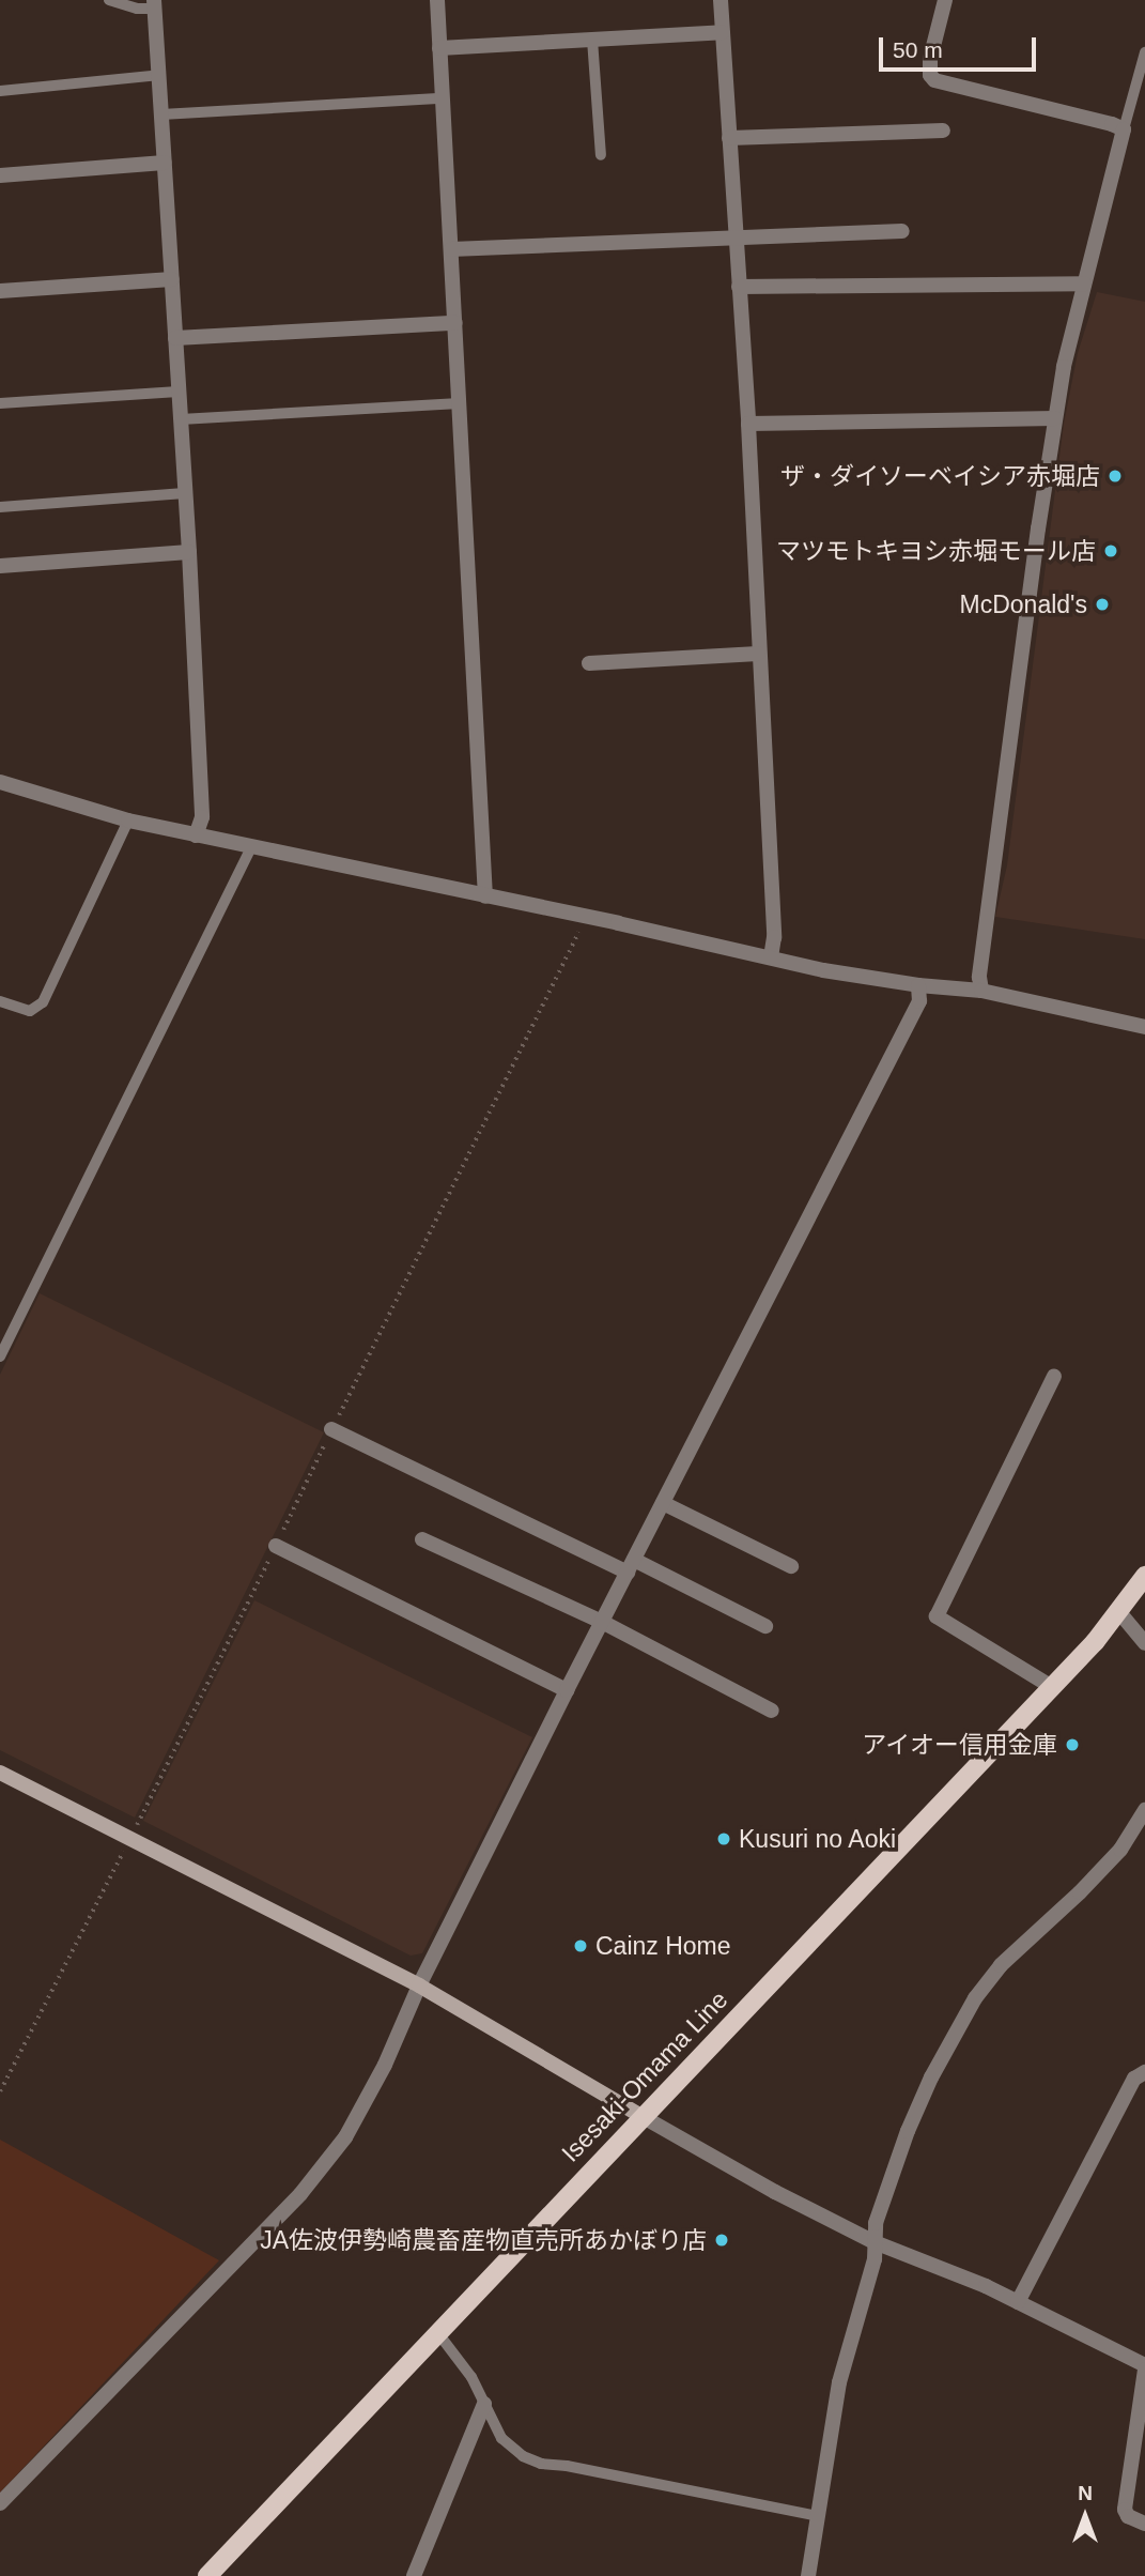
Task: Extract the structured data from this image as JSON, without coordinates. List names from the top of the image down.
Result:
{
  "streets": {
    "main road": ["Isesaki-Omama Line"]
  },
  "places": [
    "ザ・ダイソーベイシア赤堀店",
    "マツモトキヨシ赤堀モール店",
    "McDonald's",
    "アイオー信用金庫",
    "Kusuri no Aoki",
    "Cainz Home",
    "JA佐波伊勢崎農畜産物直売所あかぼり店"
  ],
  "scale_bar": "50 m",
  "north": "top"
}
